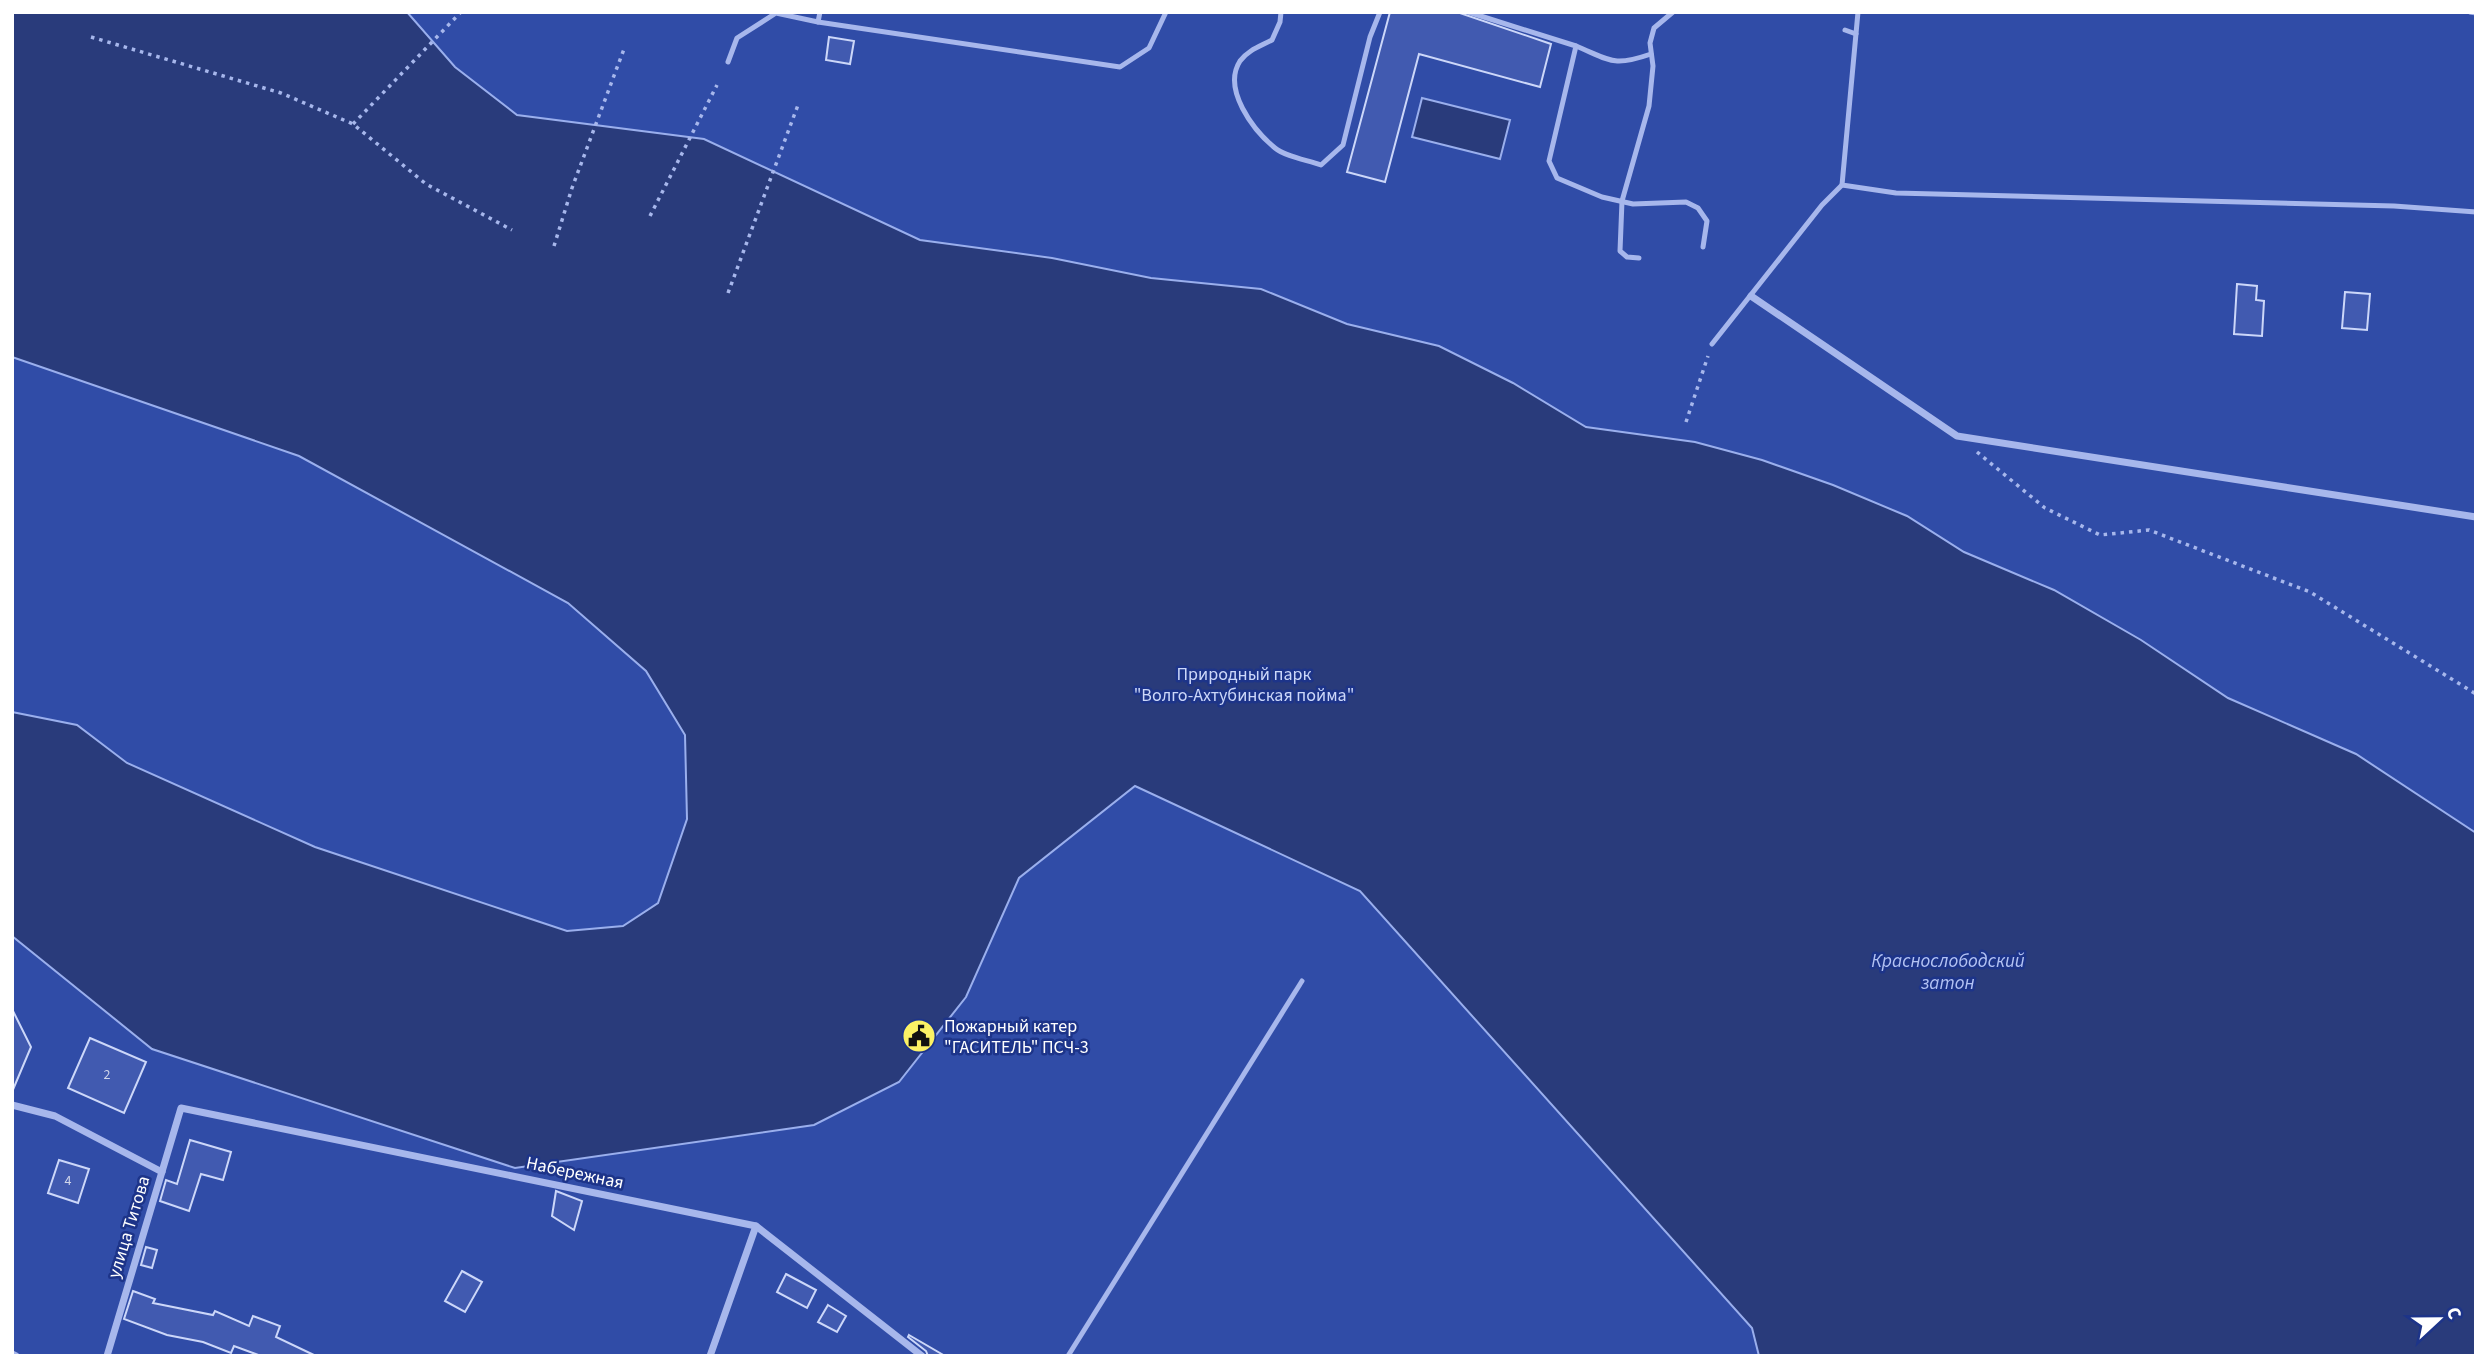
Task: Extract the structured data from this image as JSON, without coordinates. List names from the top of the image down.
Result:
{
  "streets": {
    "street": ["Набережная", "улица Титова"]
  },
  "crossings": [
    ["Набережная", "улица Титова"]
  ],
  "water": ["Краснослободский затон"],
  "parks": ["Природный парк \"Волго-Ахтубинская пойма\""],
  "places": {
    "public building": ["Пожарный катер \"ГАСИТЕЛЬ\" ПСЧ-3"]
  },
  "house_numbers": ["2", "4"],
  "north": "right"
}
